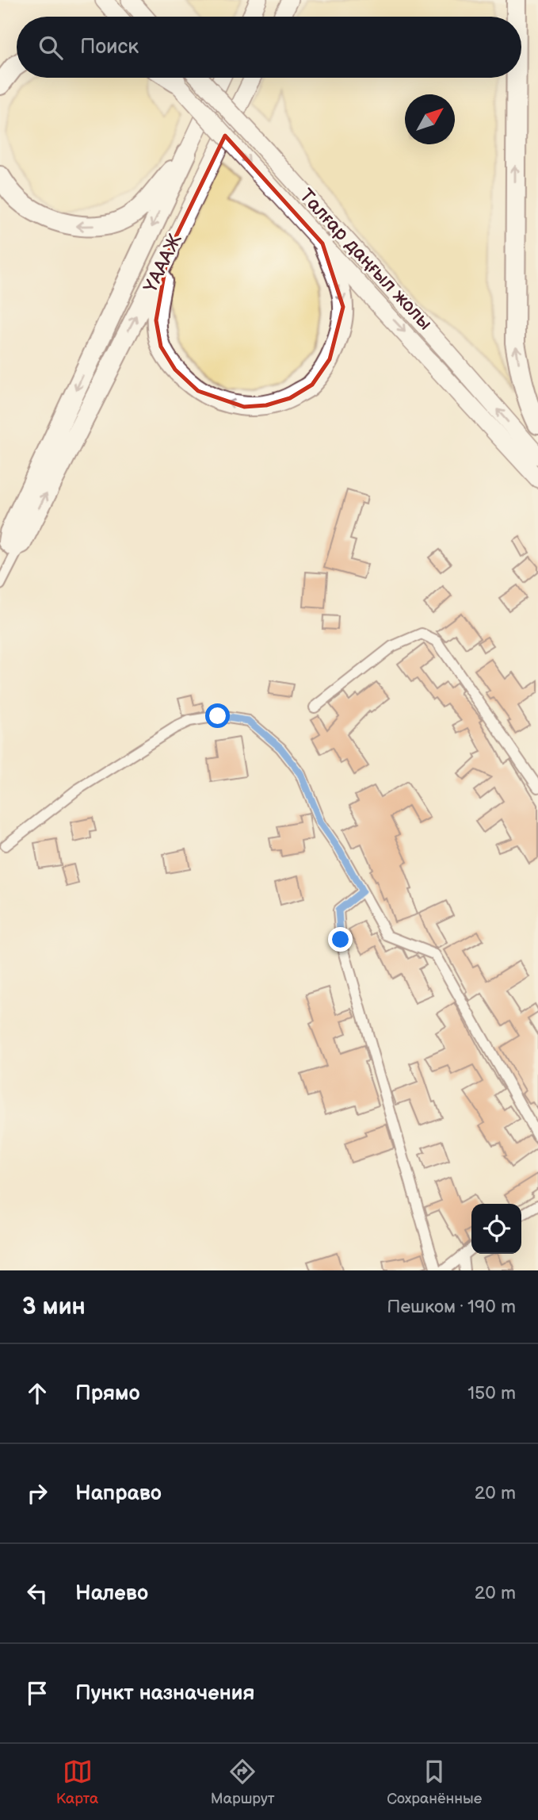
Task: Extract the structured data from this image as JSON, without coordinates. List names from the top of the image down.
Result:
{
  "streets": {
    "highway": ["ҮАААЖ"],
    "main road": ["Талғар даңғыл жолы"]
  },
  "north": "top right",
  "page": {
    "search": "Поиск",
    "heading": ["3 мин", "Пешком · 190 m"],
    "list": [
      ["Прямо", "150 m"],
      ["Направо", "20 m"],
      ["Налево", "20 m"],
      "Пункт назначения"
    ],
    "nav": ["Карта", "Маршрут", "Сохранённые"]
  }
}
